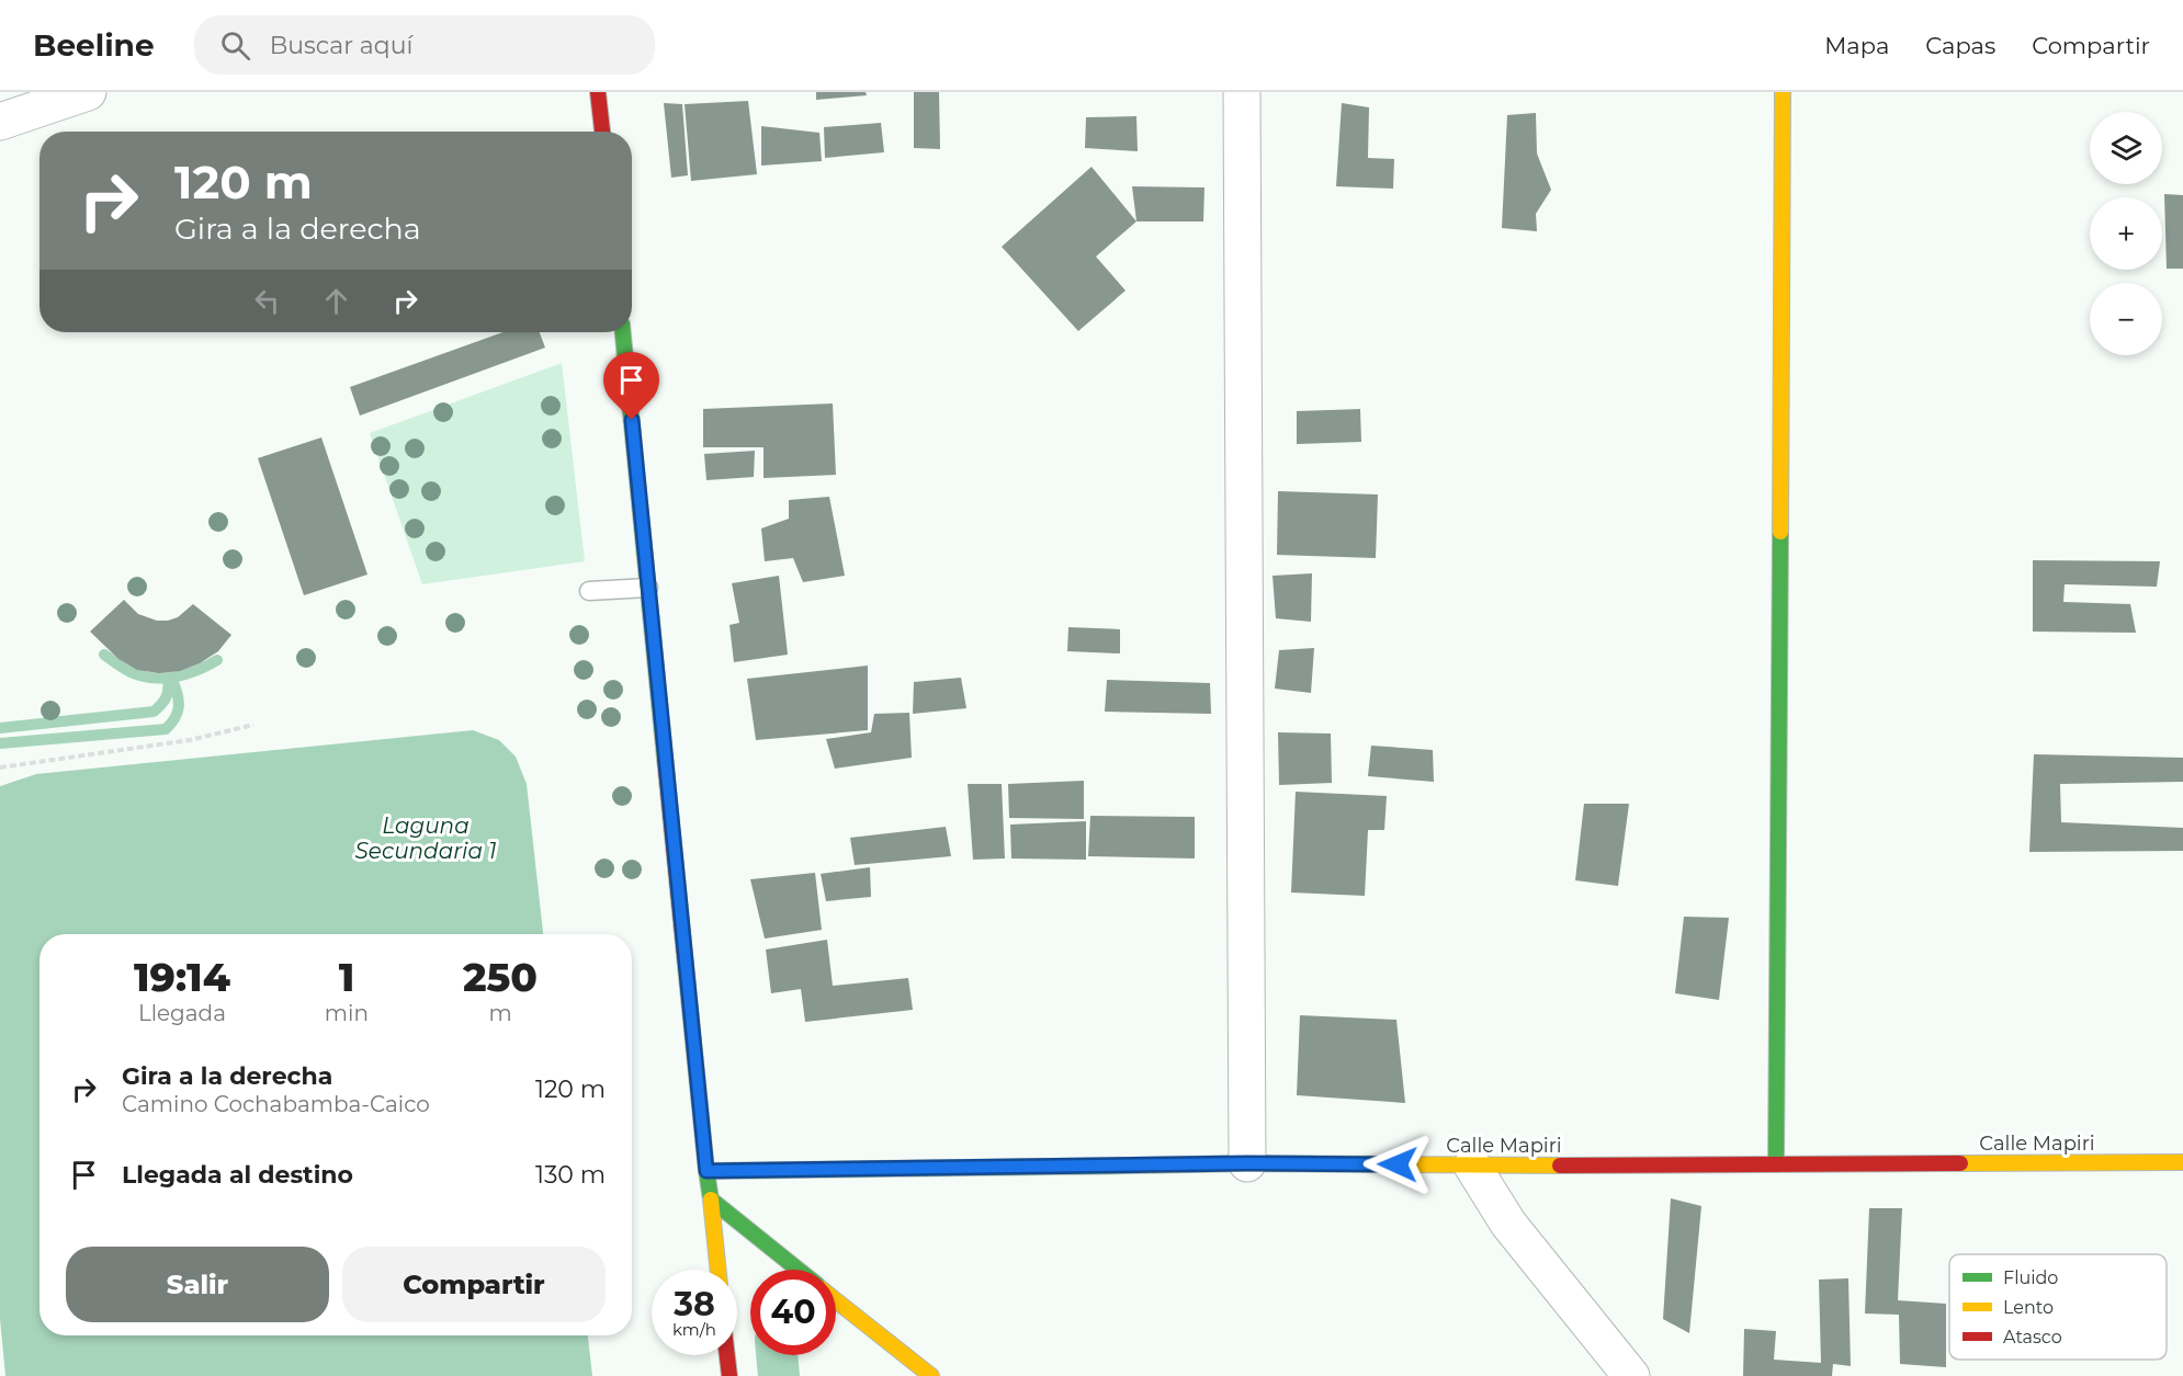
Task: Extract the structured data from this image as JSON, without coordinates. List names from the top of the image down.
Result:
{
  "streets": {
    "street": ["Calle Mapiri"]
  },
  "water": ["Laguna Secundaria 1"],
  "legend": ["Fluido", "Lento", "Atasco"],
  "page": {
    "header": "Beeline",
    "search": "Buscar aquí",
    "nav": ["Mapa", "Capas", "Compartir"],
    "map_buttons": ["+", "−"],
    "turn": ["120 m", "Gira a la derecha"],
    "eta": [
      "19:14",
      "Llegada",
      "1",
      "min",
      "250",
      "m"
    ],
    "list": [
      {
        "name": "Gira a la derecha",
        "note": "Camino Cochabamba-Caico",
        "value": "120 m"
      },
      {
        "name": "Llegada al destino",
        "value": "130 m"
      }
    ],
    "buttons": ["Salir", "Compartir"],
    "speed": "38 km/h",
    "limit": "40"
  }
}
